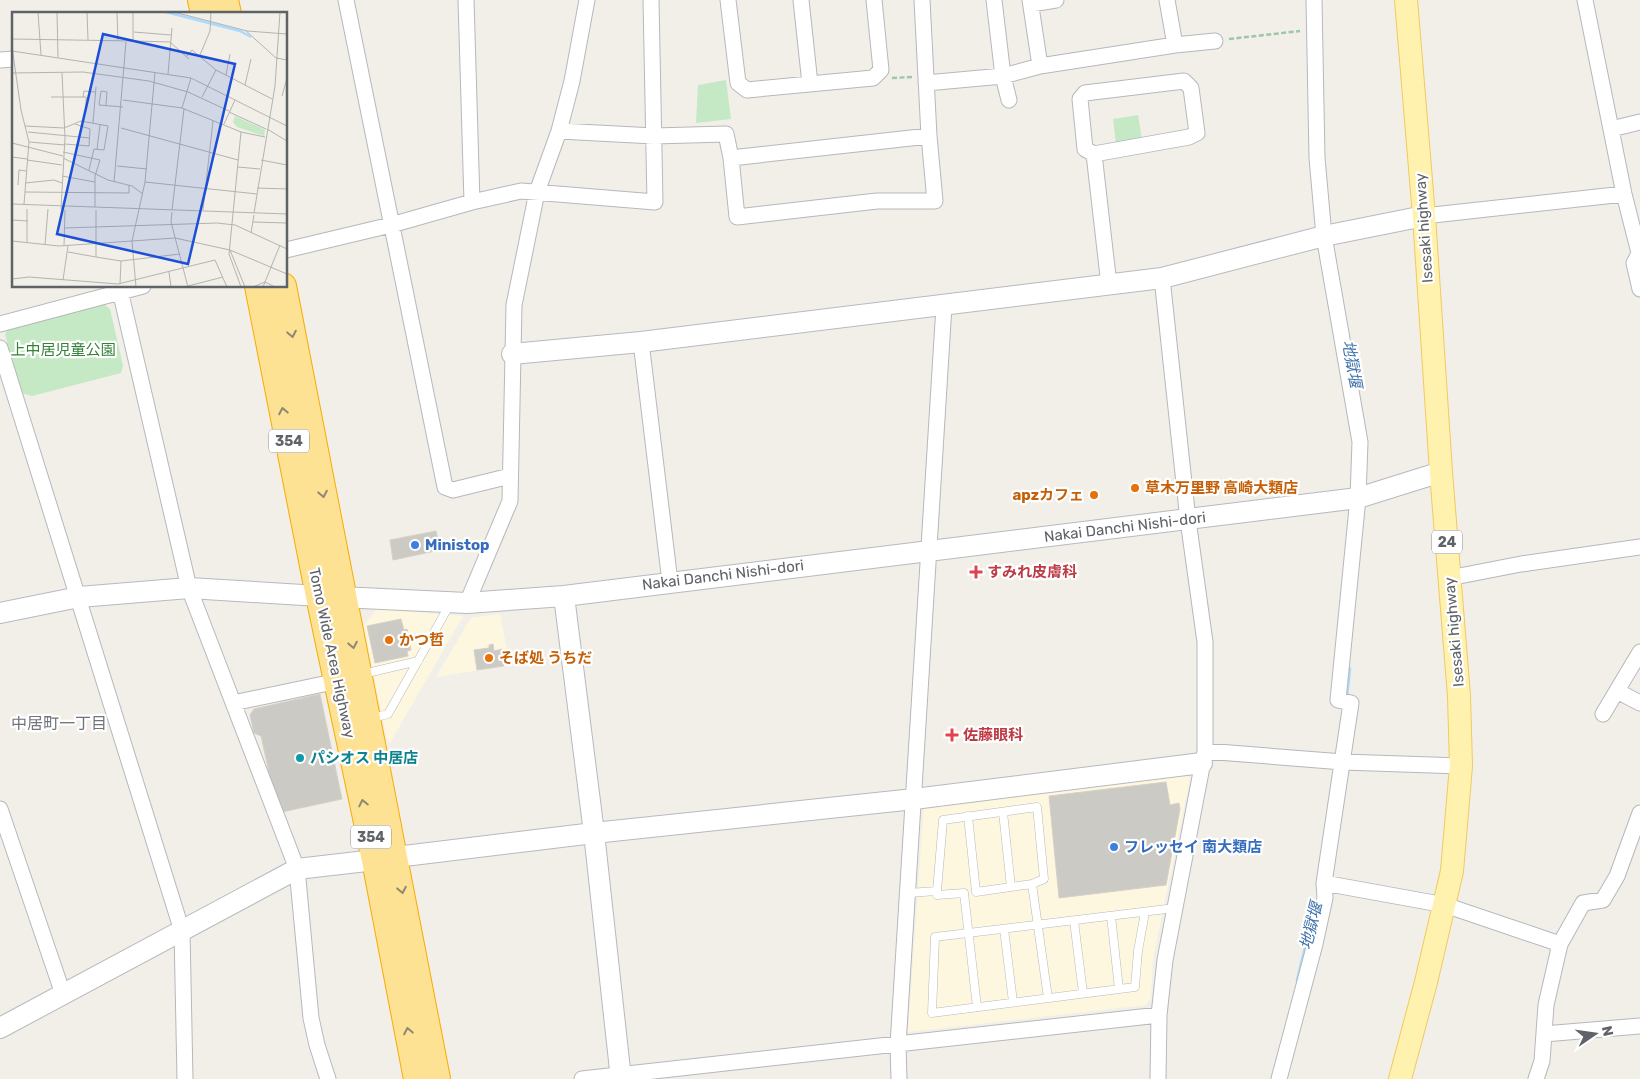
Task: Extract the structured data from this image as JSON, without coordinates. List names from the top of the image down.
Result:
{
  "streets": {
    "highway": ["354", "Tomo Wide Area Highway"],
    "main road": ["Isesaki highway", "24"],
    "street": ["Nakai Danchi Nishi-dori"]
  },
  "crossings": [
    ["Isesaki highway", "Nakai Danchi Nishi-dori"],
    ["Nakai Danchi Nishi-dori", "Tomo Wide Area Highway"]
  ],
  "districts": ["中居町一丁目"],
  "water": ["地獄堰"],
  "parks": ["上中居児童公園"],
  "places": {
    "other": [
      "草木万里野 高崎大類店",
      "apzカフェ",
      "Ministop",
      "かつ哲",
      "そば処 うちだ",
      "パシオス 中居店",
      "フレッセイ 南大類店"
    ],
    "health": ["すみれ皮膚科", "佐藤眼科"]
  },
  "north": "right"
}
